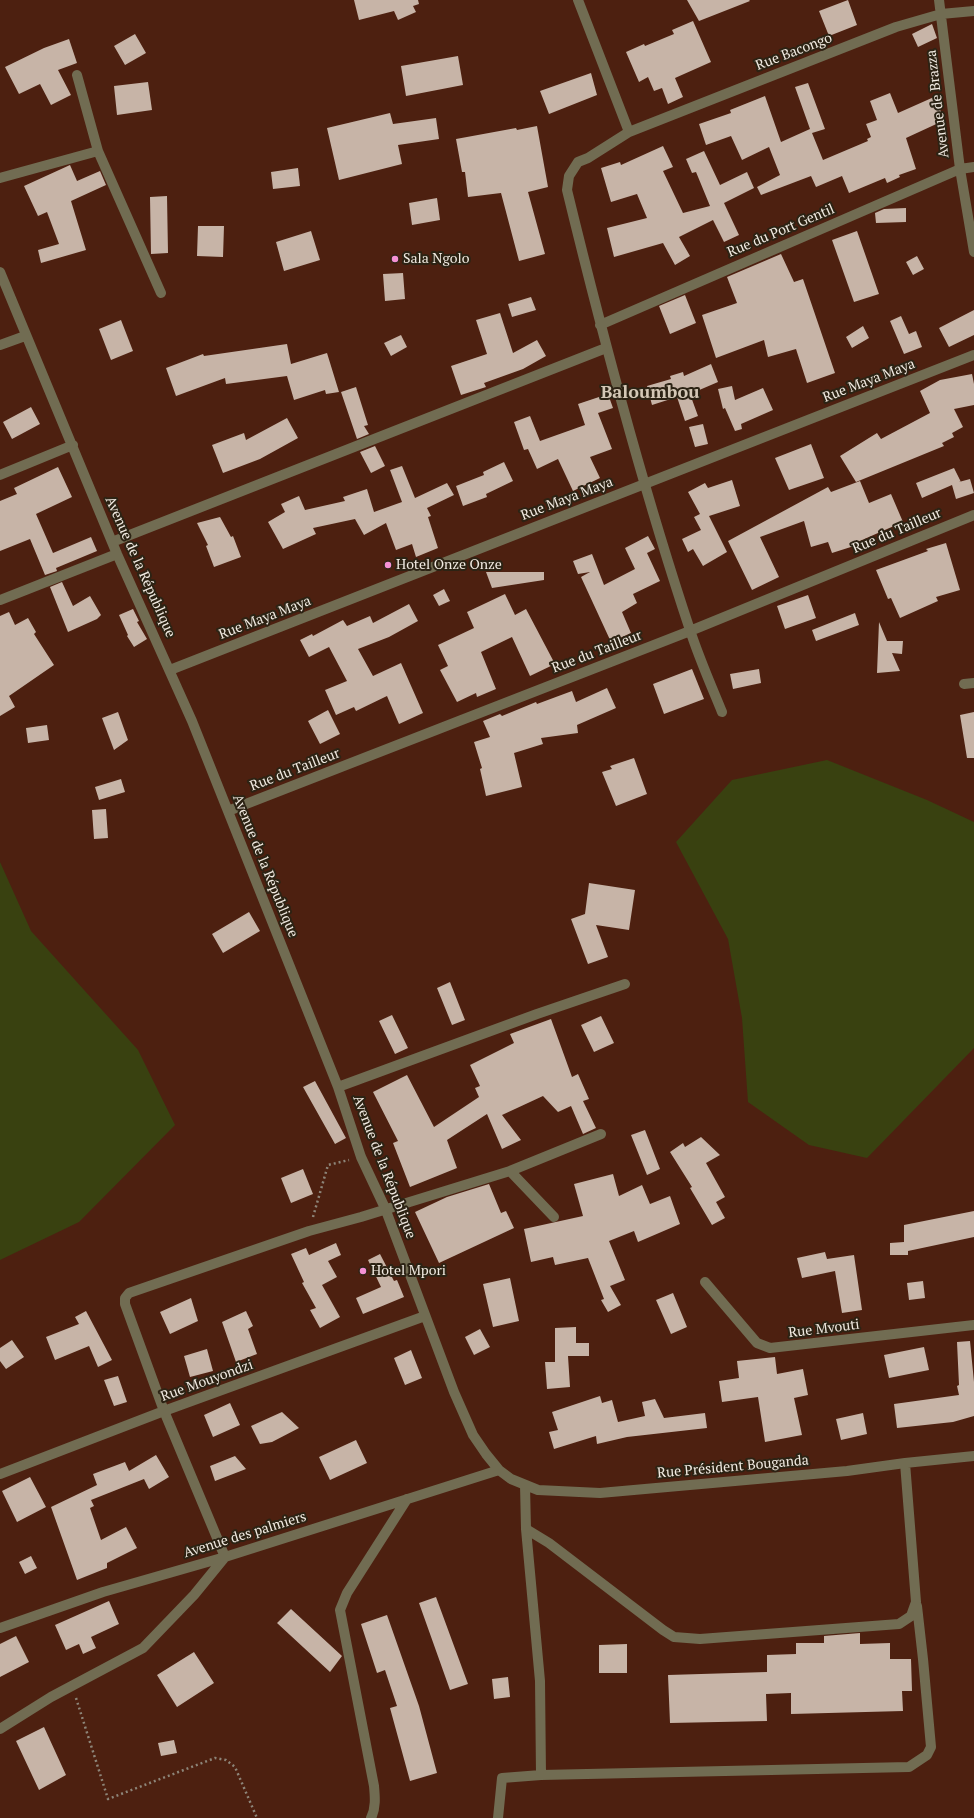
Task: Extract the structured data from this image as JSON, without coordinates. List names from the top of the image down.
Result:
{
  "streets": {
    "street": [
      "Rue Bacongo",
      "Avenue de Brazza",
      "Rue du Port Gentil",
      "Rue Maya Maya",
      "Rue du Tailleur",
      "Avenue de la République",
      "Rue Mvouti",
      "Rue Mouyondzi",
      "Rue Président Bouganda",
      "Avenue des palmiers"
    ]
  },
  "crossings": [
    ["Rue Bacongo", "Avenue de Brazza"],
    ["Rue Bacongo", "Rue du Port Gentil"],
    ["Rue Bacongo", "Rue Maya Maya"],
    ["Rue Bacongo", "Rue du Tailleur"],
    ["Avenue de Brazza", "Rue du Port Gentil"],
    ["Rue Maya Maya", "Avenue de la République"],
    ["Rue du Tailleur", "Avenue de la République"],
    ["Avenue de la République", "Rue Mouyondzi"],
    ["Avenue de la République", "Rue Président Bouganda"],
    ["Avenue de la République", "Avenue des palmiers"],
    ["Rue Président Bouganda", "Avenue des palmiers"]
  ],
  "districts": ["Baloumbou"],
  "places": ["Sala Ngolo", "Hotel Onze Onze", "Hotel Mpori"]
}
